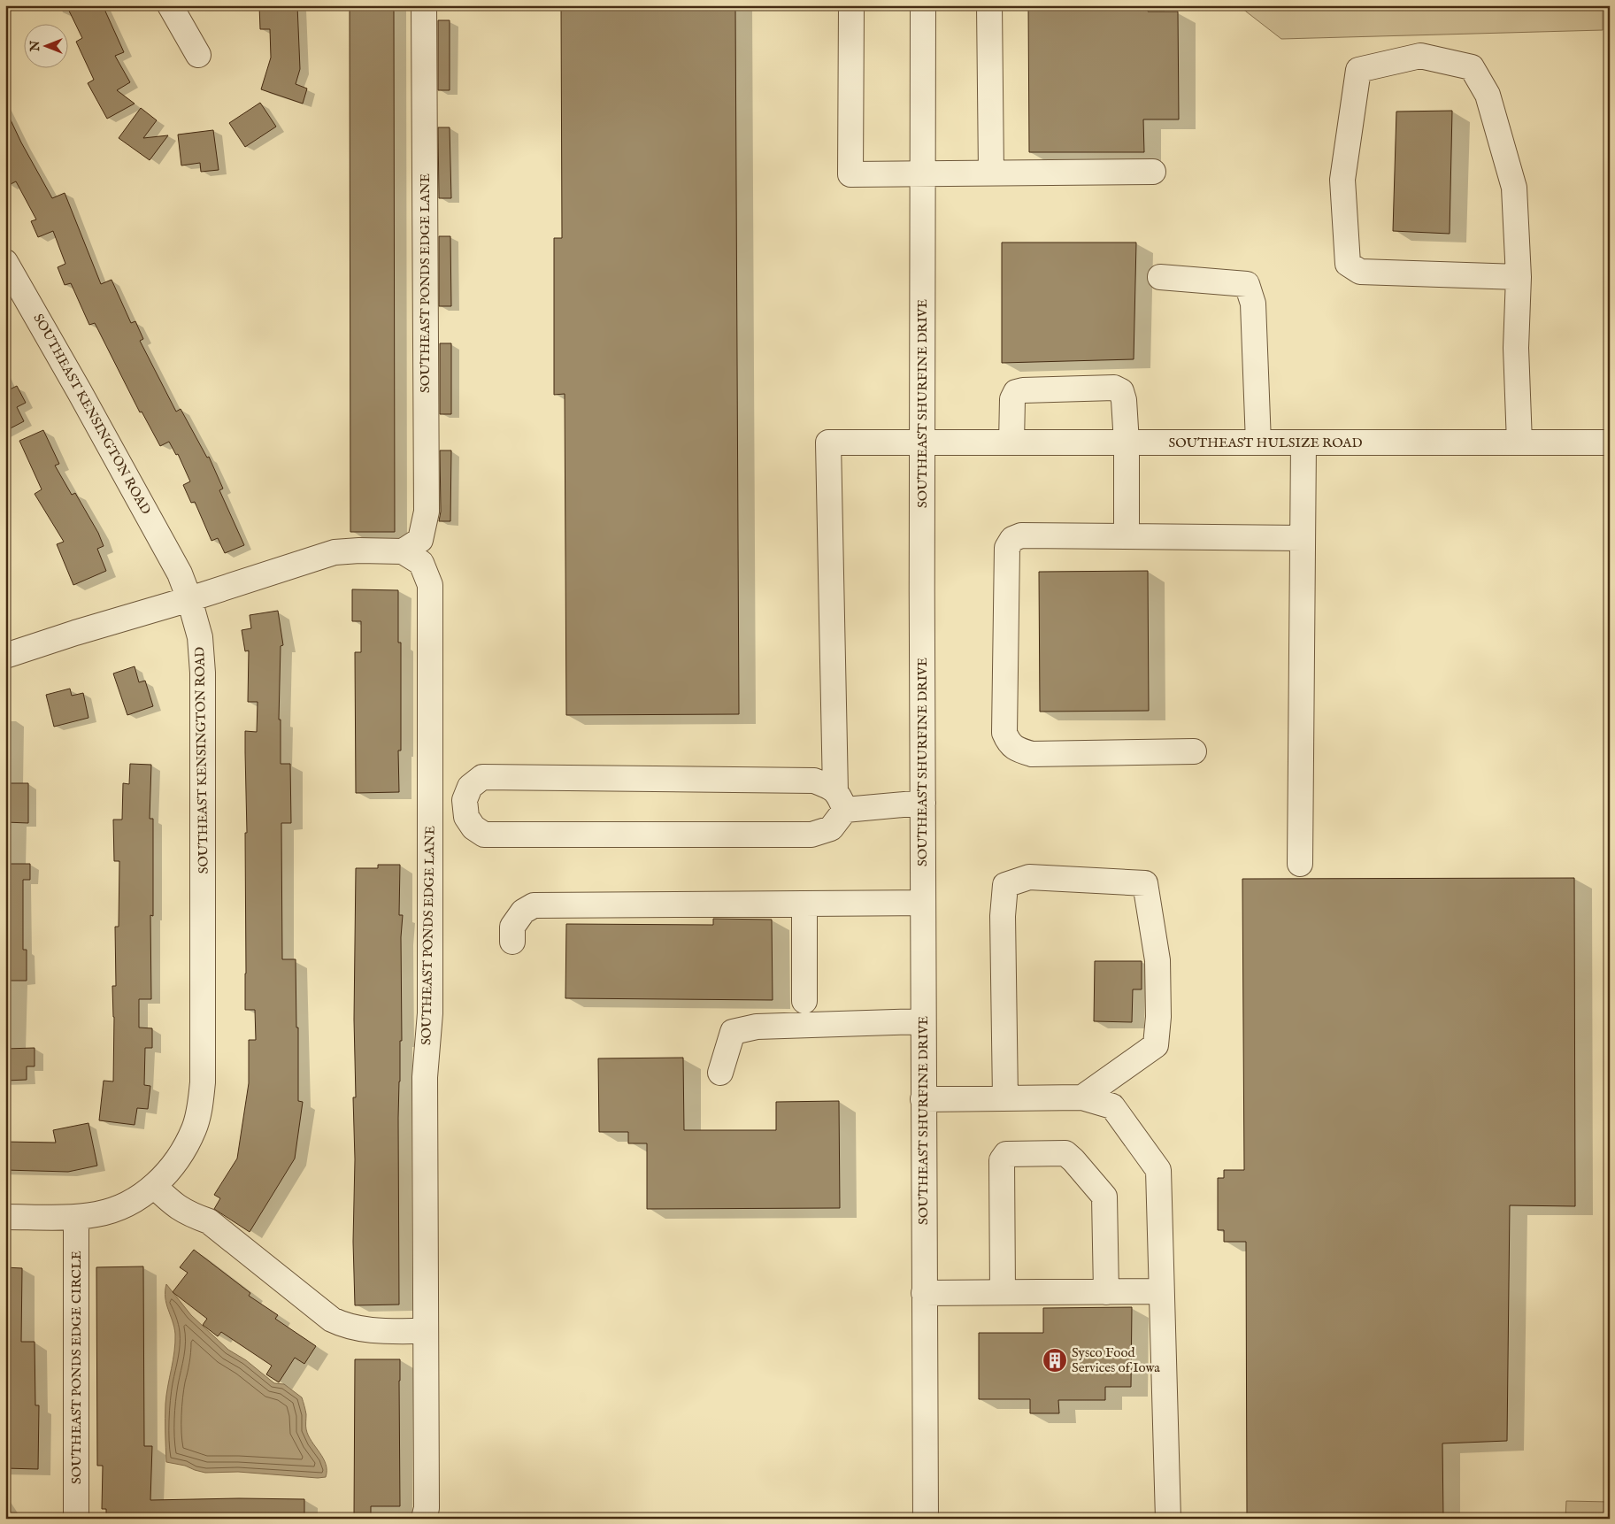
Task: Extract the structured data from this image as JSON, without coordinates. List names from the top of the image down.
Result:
{
  "streets": {
    "street": [
      "SOUTHEAST PONDS EDGE LANE",
      "SOUTHEAST SHURFINE DRIVE",
      "SOUTHEAST KENSINGTON ROAD",
      "SOUTHEAST HULSIZE ROAD",
      "SOUTHEAST PONDS EDGE CIRCLE"
    ]
  },
  "crossings": [
    ["SOUTHEAST SHURFINE DRIVE", "SOUTHEAST HULSIZE ROAD"],
    ["SOUTHEAST KENSINGTON ROAD", "SOUTHEAST PONDS EDGE CIRCLE"]
  ],
  "places": {
    "building": ["Sysco Food Services of Iowa"]
  },
  "north": "left"
}
